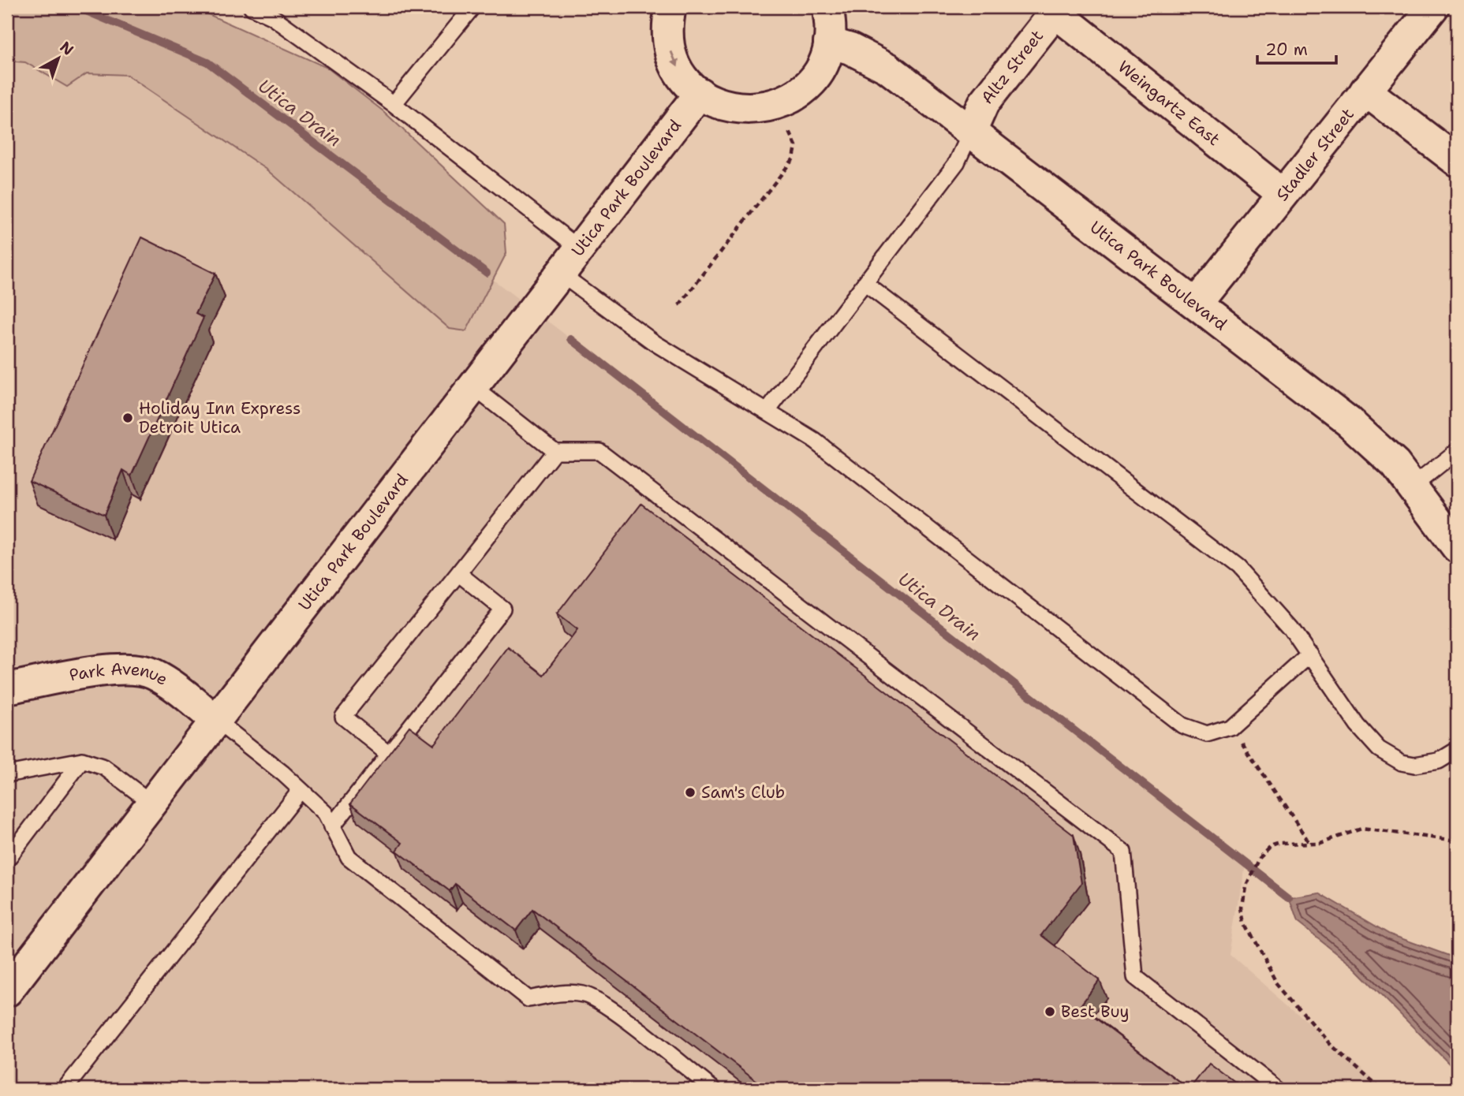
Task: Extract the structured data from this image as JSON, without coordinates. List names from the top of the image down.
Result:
{
  "streets": {
    "street": [
      "Altz Street",
      "Weingartz East",
      "Stadler Street",
      "Utica Park Boulevard",
      "Park Avenue"
    ]
  },
  "crossings": [
    ["Altz Street", "Weingartz East"],
    ["Altz Street", "Utica Park Boulevard"],
    ["Weingartz East", "Stadler Street"],
    ["Stadler Street", "Utica Park Boulevard"],
    ["Utica Park Boulevard", "Park Avenue"]
  ],
  "water": ["Utica Drain"],
  "places": ["Holiday Inn Express Detroit Utica", "Sam's Club", "Best Buy"],
  "scale_bar": "20 m",
  "north": "top right"
}
